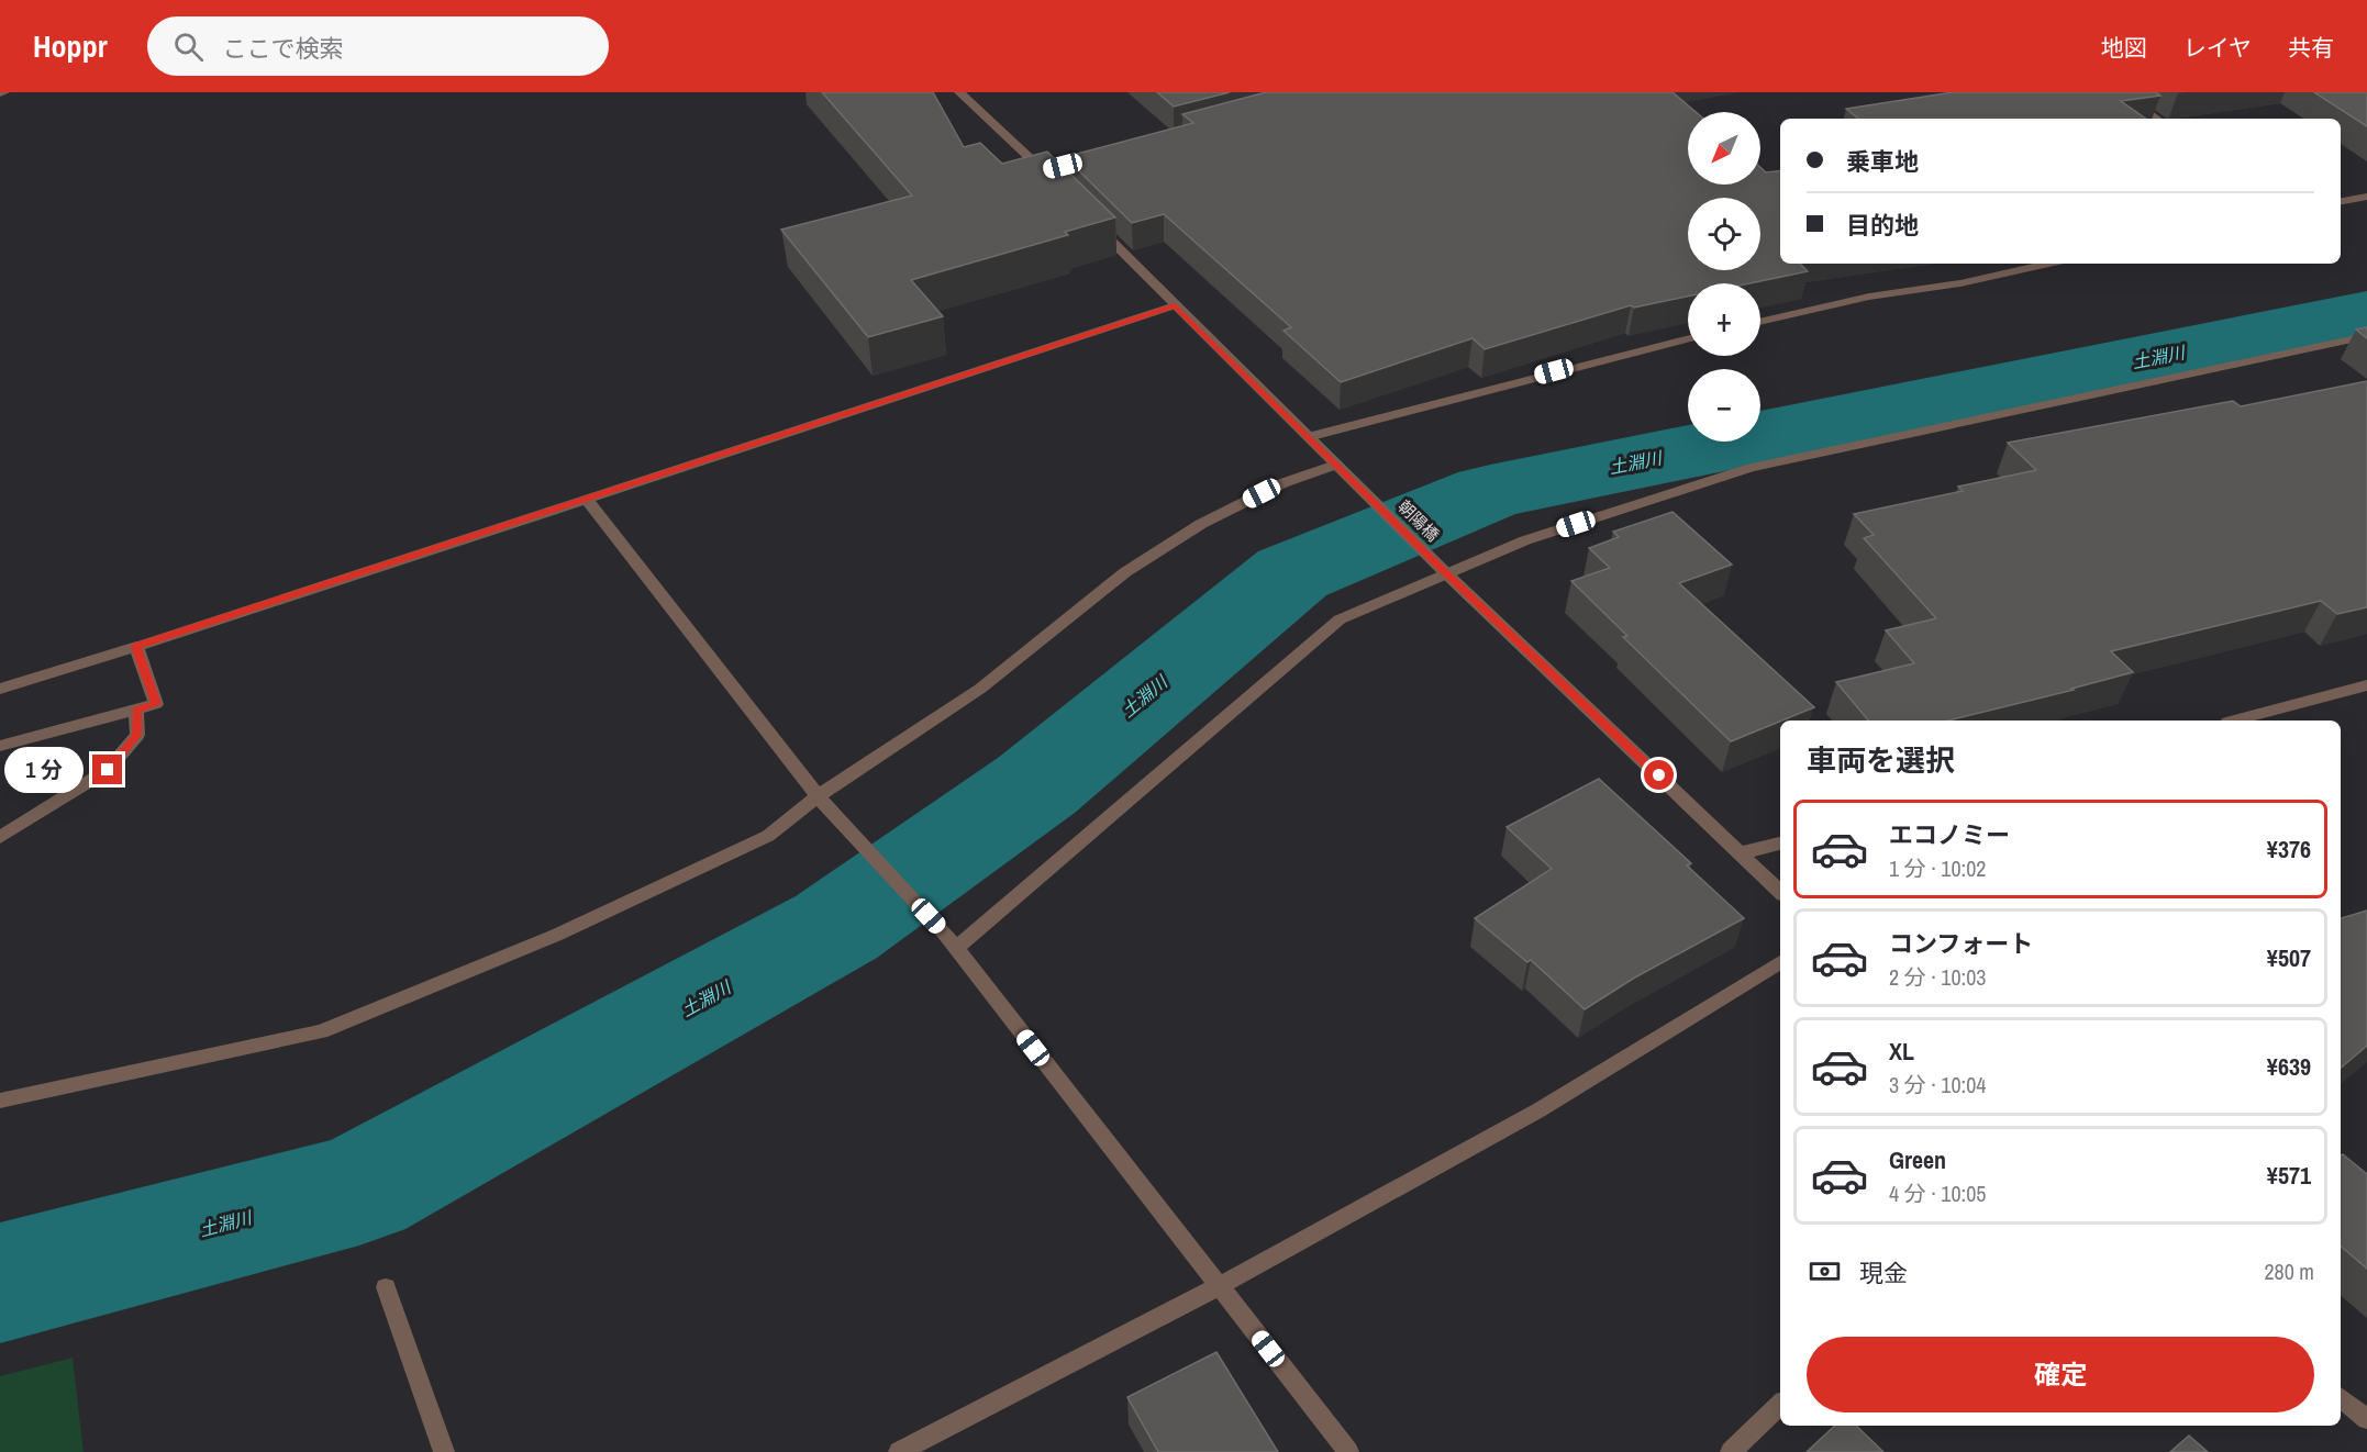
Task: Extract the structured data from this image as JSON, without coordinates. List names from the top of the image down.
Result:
{
  "streets": {
    "street": ["朝陽橋"]
  },
  "water": ["土淵川"],
  "north": "bottom left",
  "page": {
    "header": "Hoppr",
    "search": "ここで検索",
    "nav": ["地図", "レイヤ", "共有"],
    "map_buttons": ["+", "−"],
    "banner": ["乗車地", "目的地"],
    "heading": "車両を選択",
    "bubble": "1 分",
    "list": [
      {
        "name": "エコノミー",
        "note": "1 分 · 10:02",
        "value": "¥376"
      },
      {
        "name": "コンフォート",
        "note": "2 分 · 10:03",
        "value": "¥507"
      },
      {
        "name": "XL",
        "note": "3 分 · 10:04",
        "value": "¥639"
      },
      {
        "name": "Green",
        "note": "4 分 · 10:05",
        "value": "¥571"
      }
    ],
    "pay": ["現金", "280 m"],
    "buttons": "確定"
  }
}
